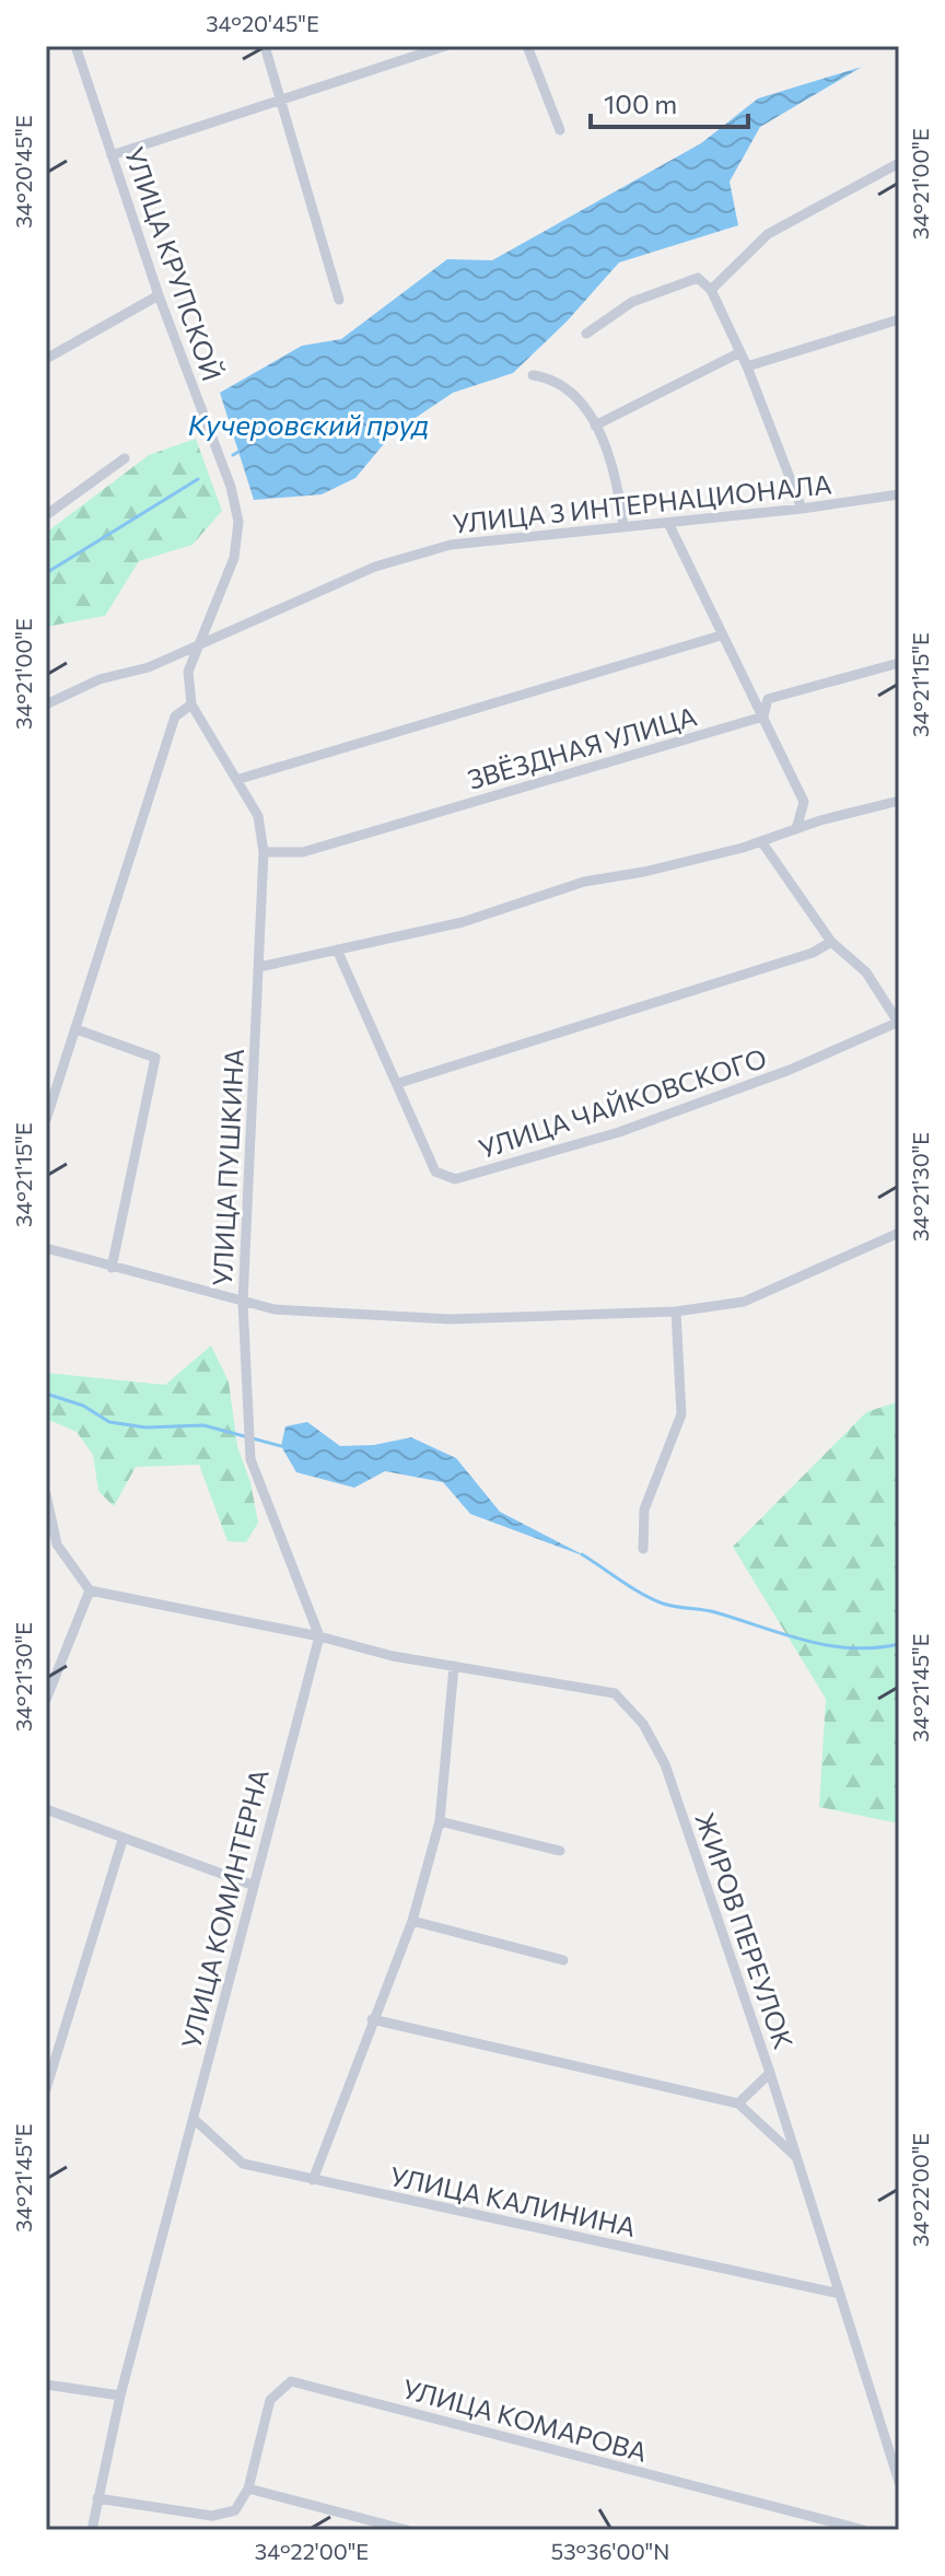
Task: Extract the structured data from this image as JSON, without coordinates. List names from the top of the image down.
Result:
{
  "streets": {
    "street": [
      "УЛИЦА КРУПСКОЙ",
      "УЛИЦА 3 ИНТЕРНАЦИОНАЛА",
      "ЗВЁЗДНАЯ УЛИЦА",
      "УЛИЦА ЧАЙКОВСКОГО",
      "УЛИЦА ПУШКИНА",
      "УЛИЦА КОМИНТЕРНА",
      "ЖИРОВ ПЕРЕУЛОК",
      "УЛИЦА КАЛИНИНА",
      "УЛИЦА КОМАРОВА"
    ]
  },
  "crossings": [
    ["УЛИЦА КРУПСКОЙ", "УЛИЦА 3 ИНТЕРНАЦИОНАЛА"],
    ["ЗВЁЗДНАЯ УЛИЦА", "УЛИЦА ПУШКИНА"],
    ["УЛИЦА КОМИНТЕРНА", "ЖИРОВ ПЕРЕУЛОК"],
    ["УЛИЦА КОМИНТЕРНА", "УЛИЦА КАЛИНИНА"],
    ["ЖИРОВ ПЕРЕУЛОК", "УЛИЦА КАЛИНИНА"]
  ],
  "water": ["Кучеровский пруд"],
  "scale_bar": "100 m",
  "coordinates": [
    "34°20'45\"E",
    "34°21'00\"E",
    "34°21'15\"E",
    "34°21'30\"E",
    "34°21'45\"E",
    "34°22'00\"E",
    "53°36'00\"N"
  ]
}
